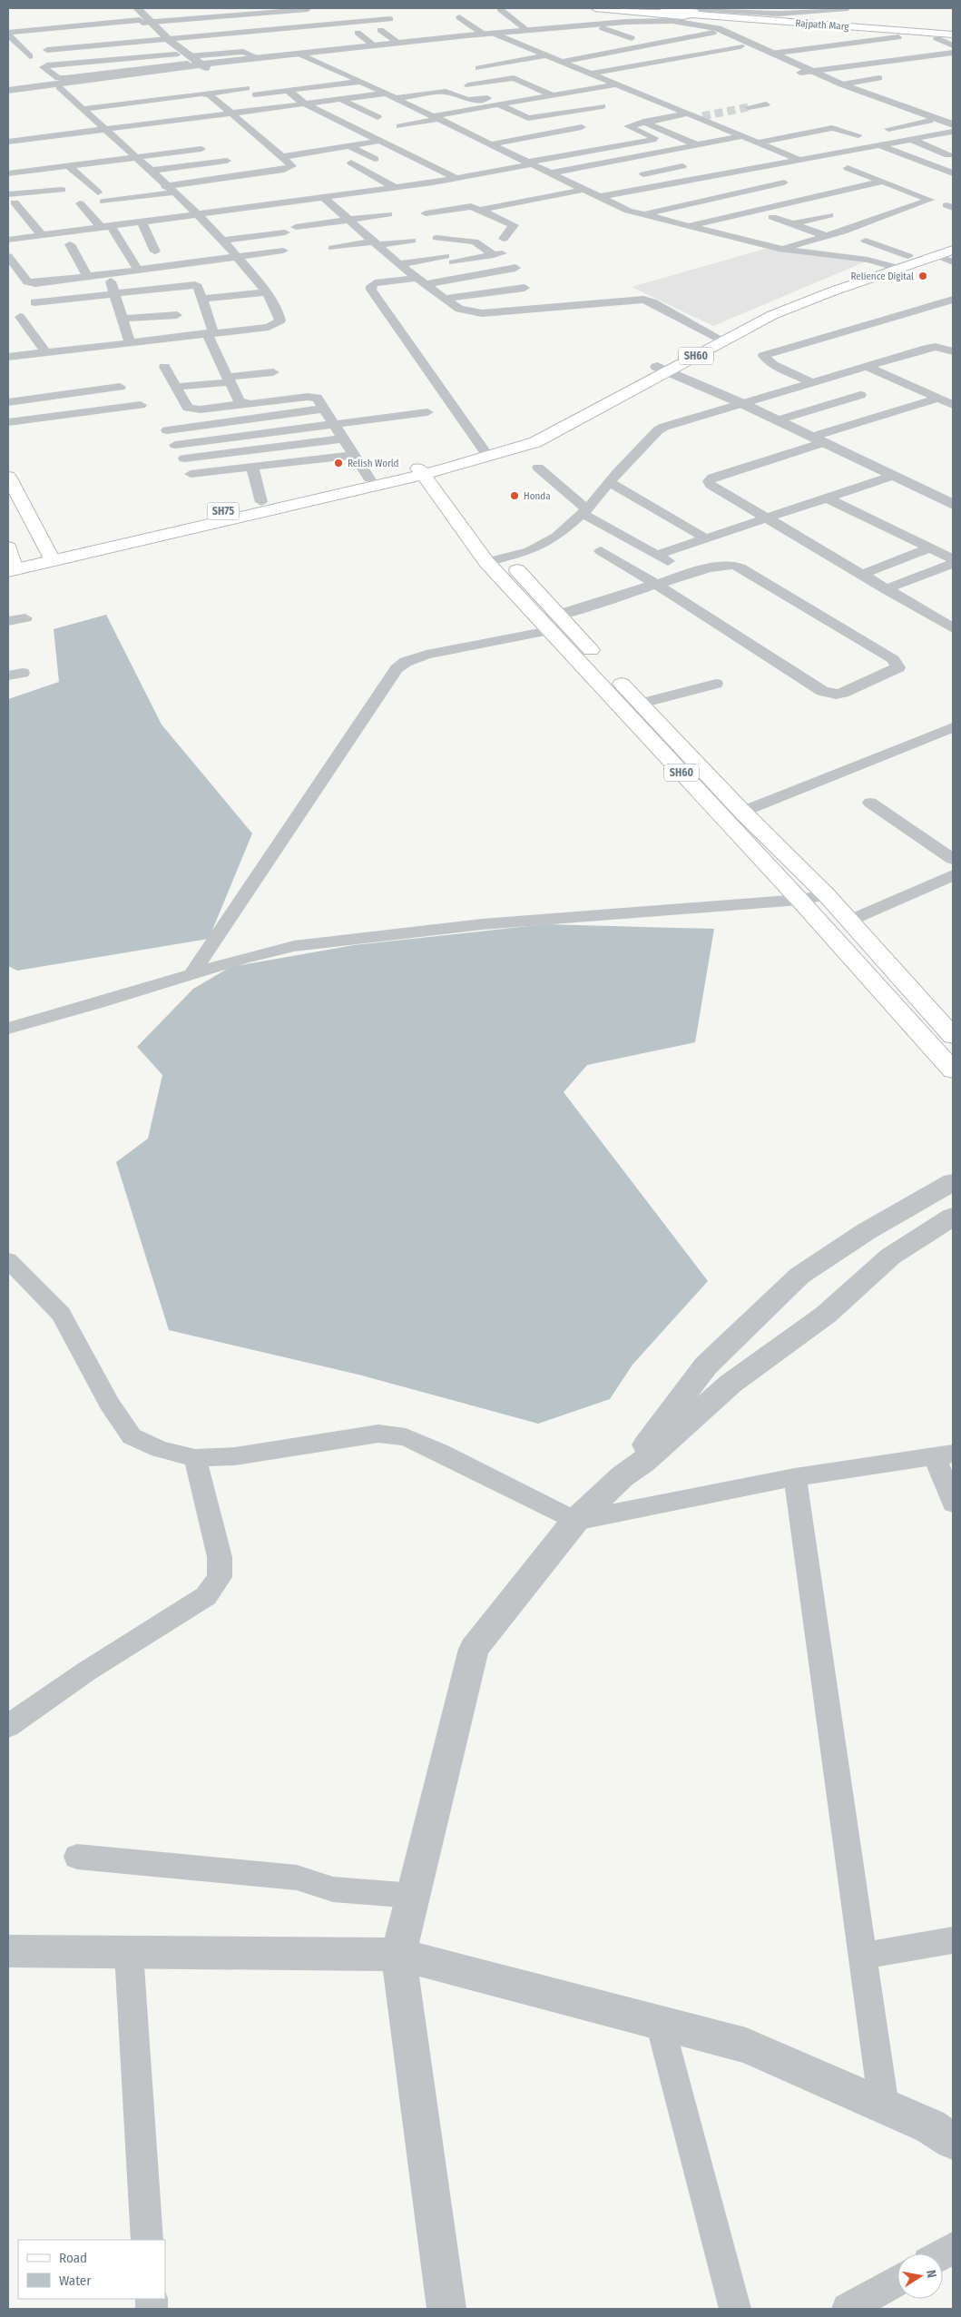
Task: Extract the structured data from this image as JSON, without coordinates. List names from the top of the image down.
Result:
{
  "streets": {
    "main road": ["Rajpath Marg", "SH60", "SH75"]
  },
  "crossings": [
    ["SH60", "SH75"]
  ],
  "places": ["Relience Digital", "Relish World", "Honda"],
  "legend": ["Road", "Water"],
  "north": "right"
}
